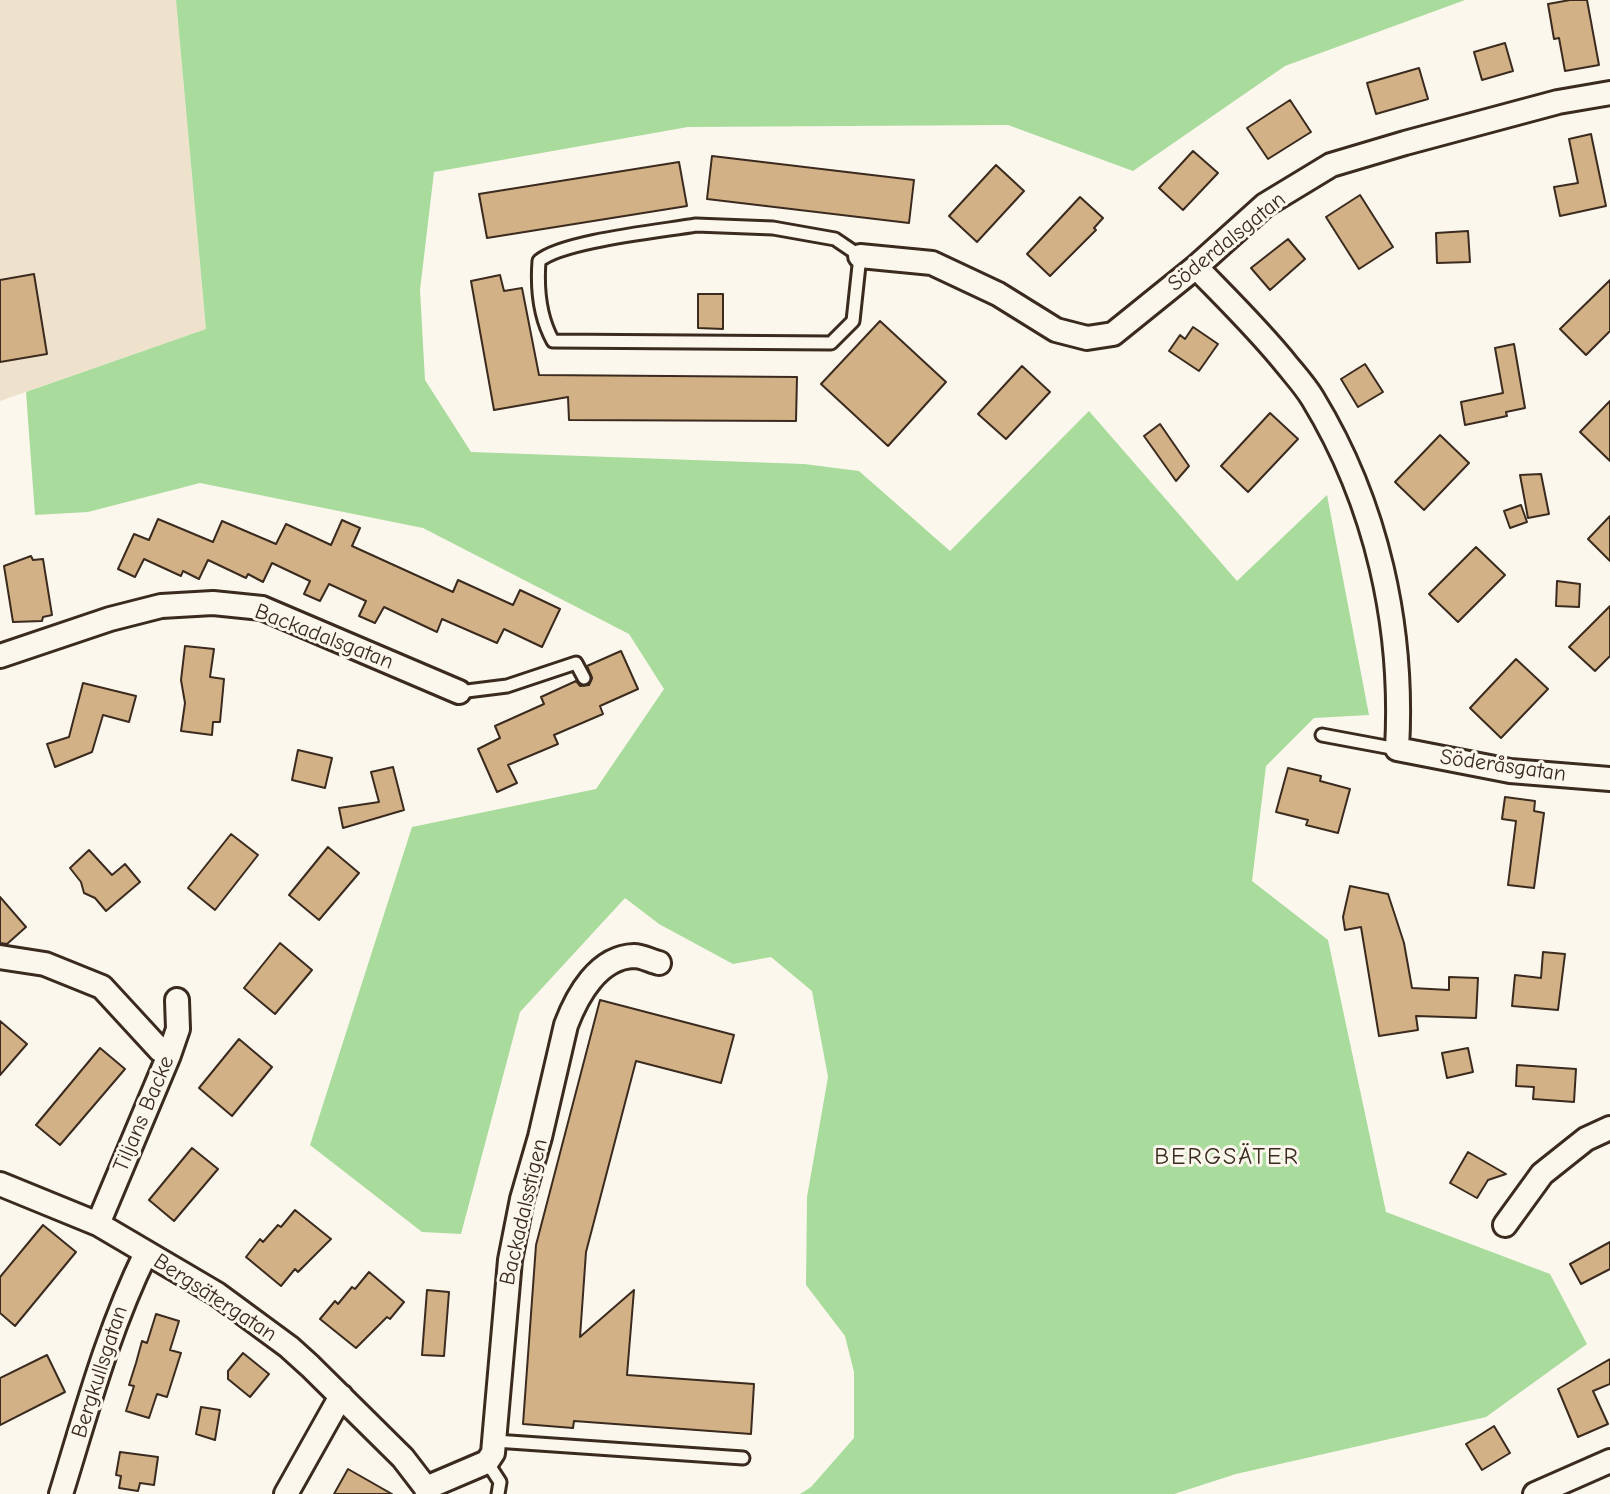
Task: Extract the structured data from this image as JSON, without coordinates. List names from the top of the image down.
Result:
{
  "streets": {
    "street": [
      "Söderdalsgatan",
      "Backadalsgatan",
      "Söderåsgatan",
      "Tiljans Backe",
      "Backadalsstigen",
      "Bergsätergatan",
      "Bergkullsgatan"
    ]
  },
  "crossings": [
    ["Tiljans Backe", "Bergsätergatan"],
    ["Bergsätergatan", "Bergkullsgatan"]
  ],
  "districts": ["BERGSÄTER"]
}
